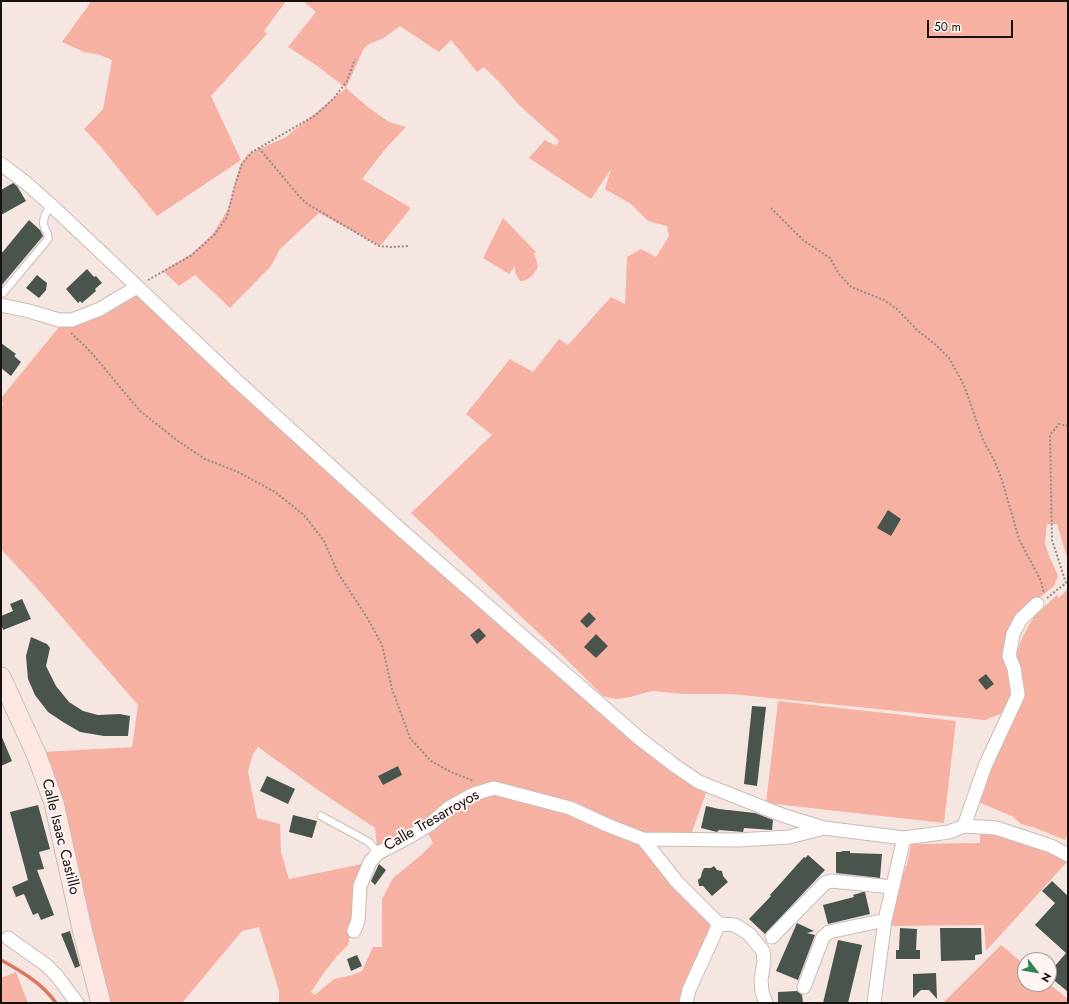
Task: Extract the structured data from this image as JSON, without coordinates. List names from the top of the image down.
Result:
{
  "streets": {
    "street": ["Calle Tresarroyos", "Calle Isaac Castillo"]
  },
  "scale_bar": "50 m",
  "north": "bottom right"
}
